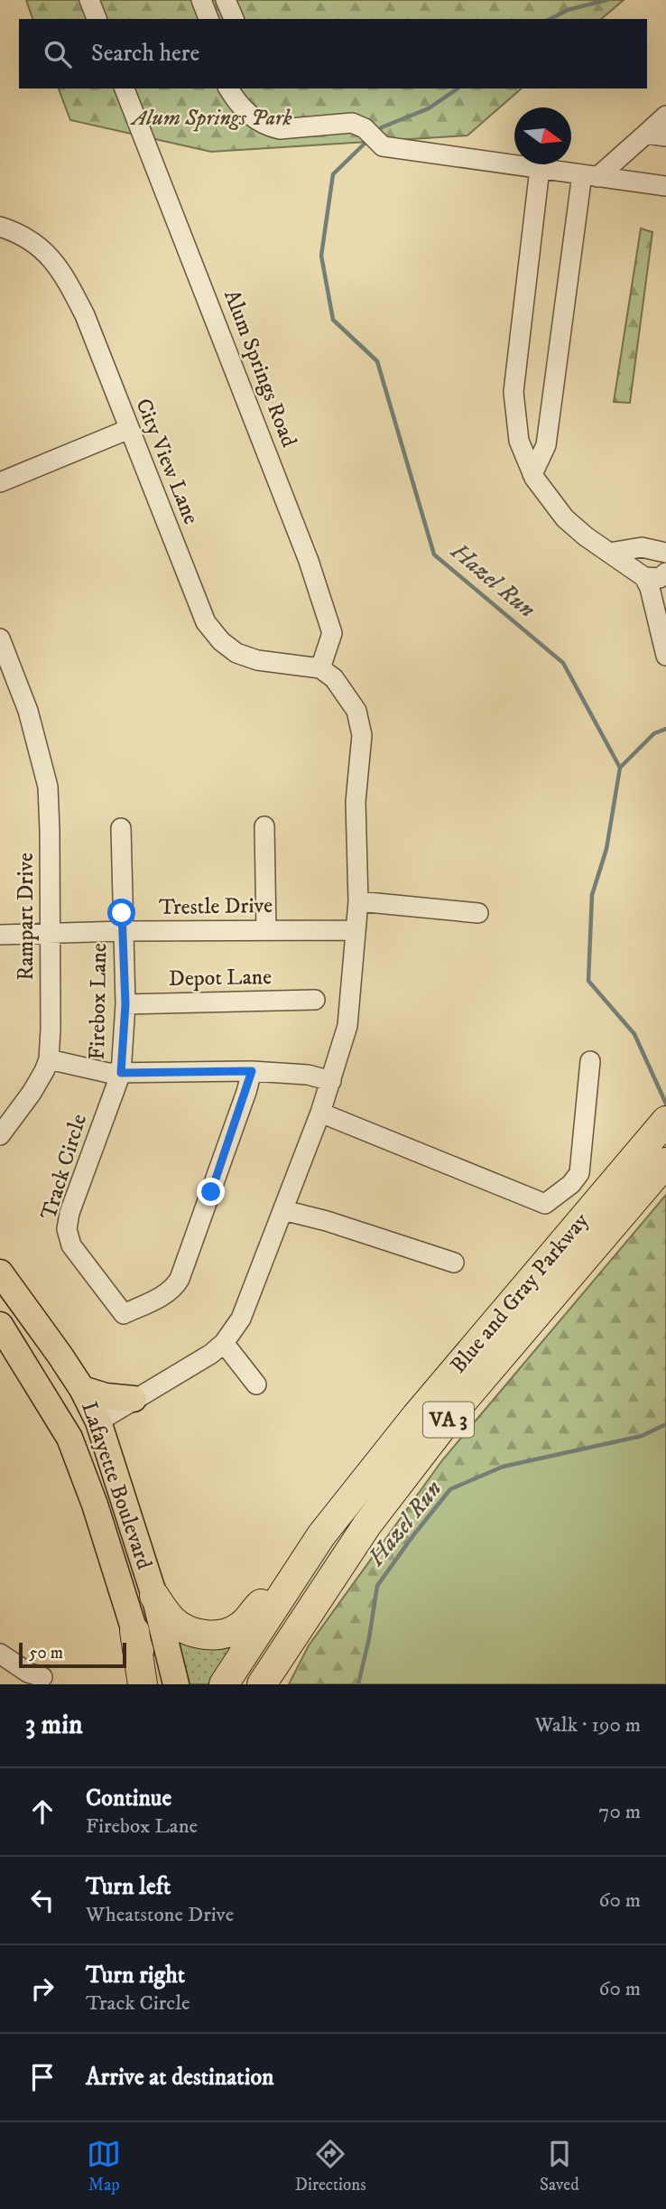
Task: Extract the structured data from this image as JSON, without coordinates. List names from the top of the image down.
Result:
{
  "streets": {
    "highway": ["Blue and Gray Parkway", "VA 3"],
    "main road": ["Lafayette Boulevard"],
    "street": [
      "Alum Springs Road",
      "City View Lane",
      "Trestle Drive",
      "Rampart Drive",
      "Depot Lane",
      "Firebox Lane",
      "Track Circle"
    ]
  },
  "crossings": [
    ["Alum Springs Road", "City View Lane"],
    ["Trestle Drive", "Rampart Drive"],
    ["Trestle Drive", "Firebox Lane"],
    ["Depot Lane", "Firebox Lane"],
    ["Firebox Lane", "Track Circle"]
  ],
  "water": ["Hazel Run"],
  "parks": ["Alum Springs Park"],
  "scale_bar": "50 m",
  "north": "right",
  "page": {
    "search": "Search here",
    "scale": "50 m",
    "heading": ["3 min", "Walk · 190 m"],
    "list": [
      ["Continue", "Firebox Lane", "70 m"],
      ["Turn left", "Wheatstone Drive", "60 m"],
      ["Turn right", "Track Circle", "60 m"],
      "Arrive at destination"
    ],
    "nav": ["Map", "Directions", "Saved"]
  }
}
